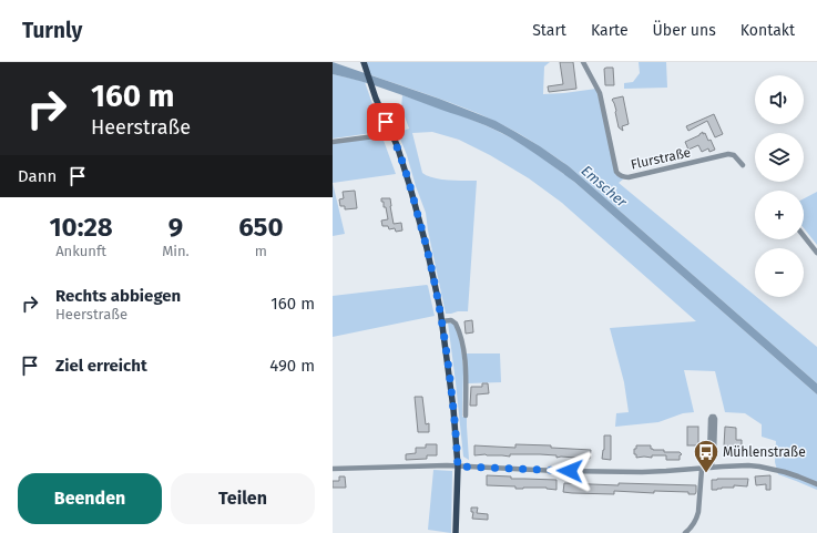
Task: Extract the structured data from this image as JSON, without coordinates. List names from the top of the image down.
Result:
{
  "streets": {
    "street": ["Flurstraße"]
  },
  "water": ["Emscher"],
  "places": {
    "bus stop": ["Mühlenstraße"]
  },
  "page": {
    "header": "Turnly",
    "nav": [
      "Start",
      "Karte",
      "Über uns",
      "Kontakt"
    ],
    "turn": ["160 m", "Heerstraße"],
    "map_buttons": ["+", "−"],
    "then": "Dann",
    "eta": [
      "10:28",
      "Ankunft",
      "9",
      "Min.",
      "650",
      "m"
    ],
    "list": [
      {
        "name": "Rechts abbiegen",
        "note": "Heerstraße",
        "value": "160 m"
      },
      {
        "name": "Ziel erreicht",
        "value": "490 m"
      }
    ],
    "buttons": ["Beenden", "Teilen"]
  }
}
